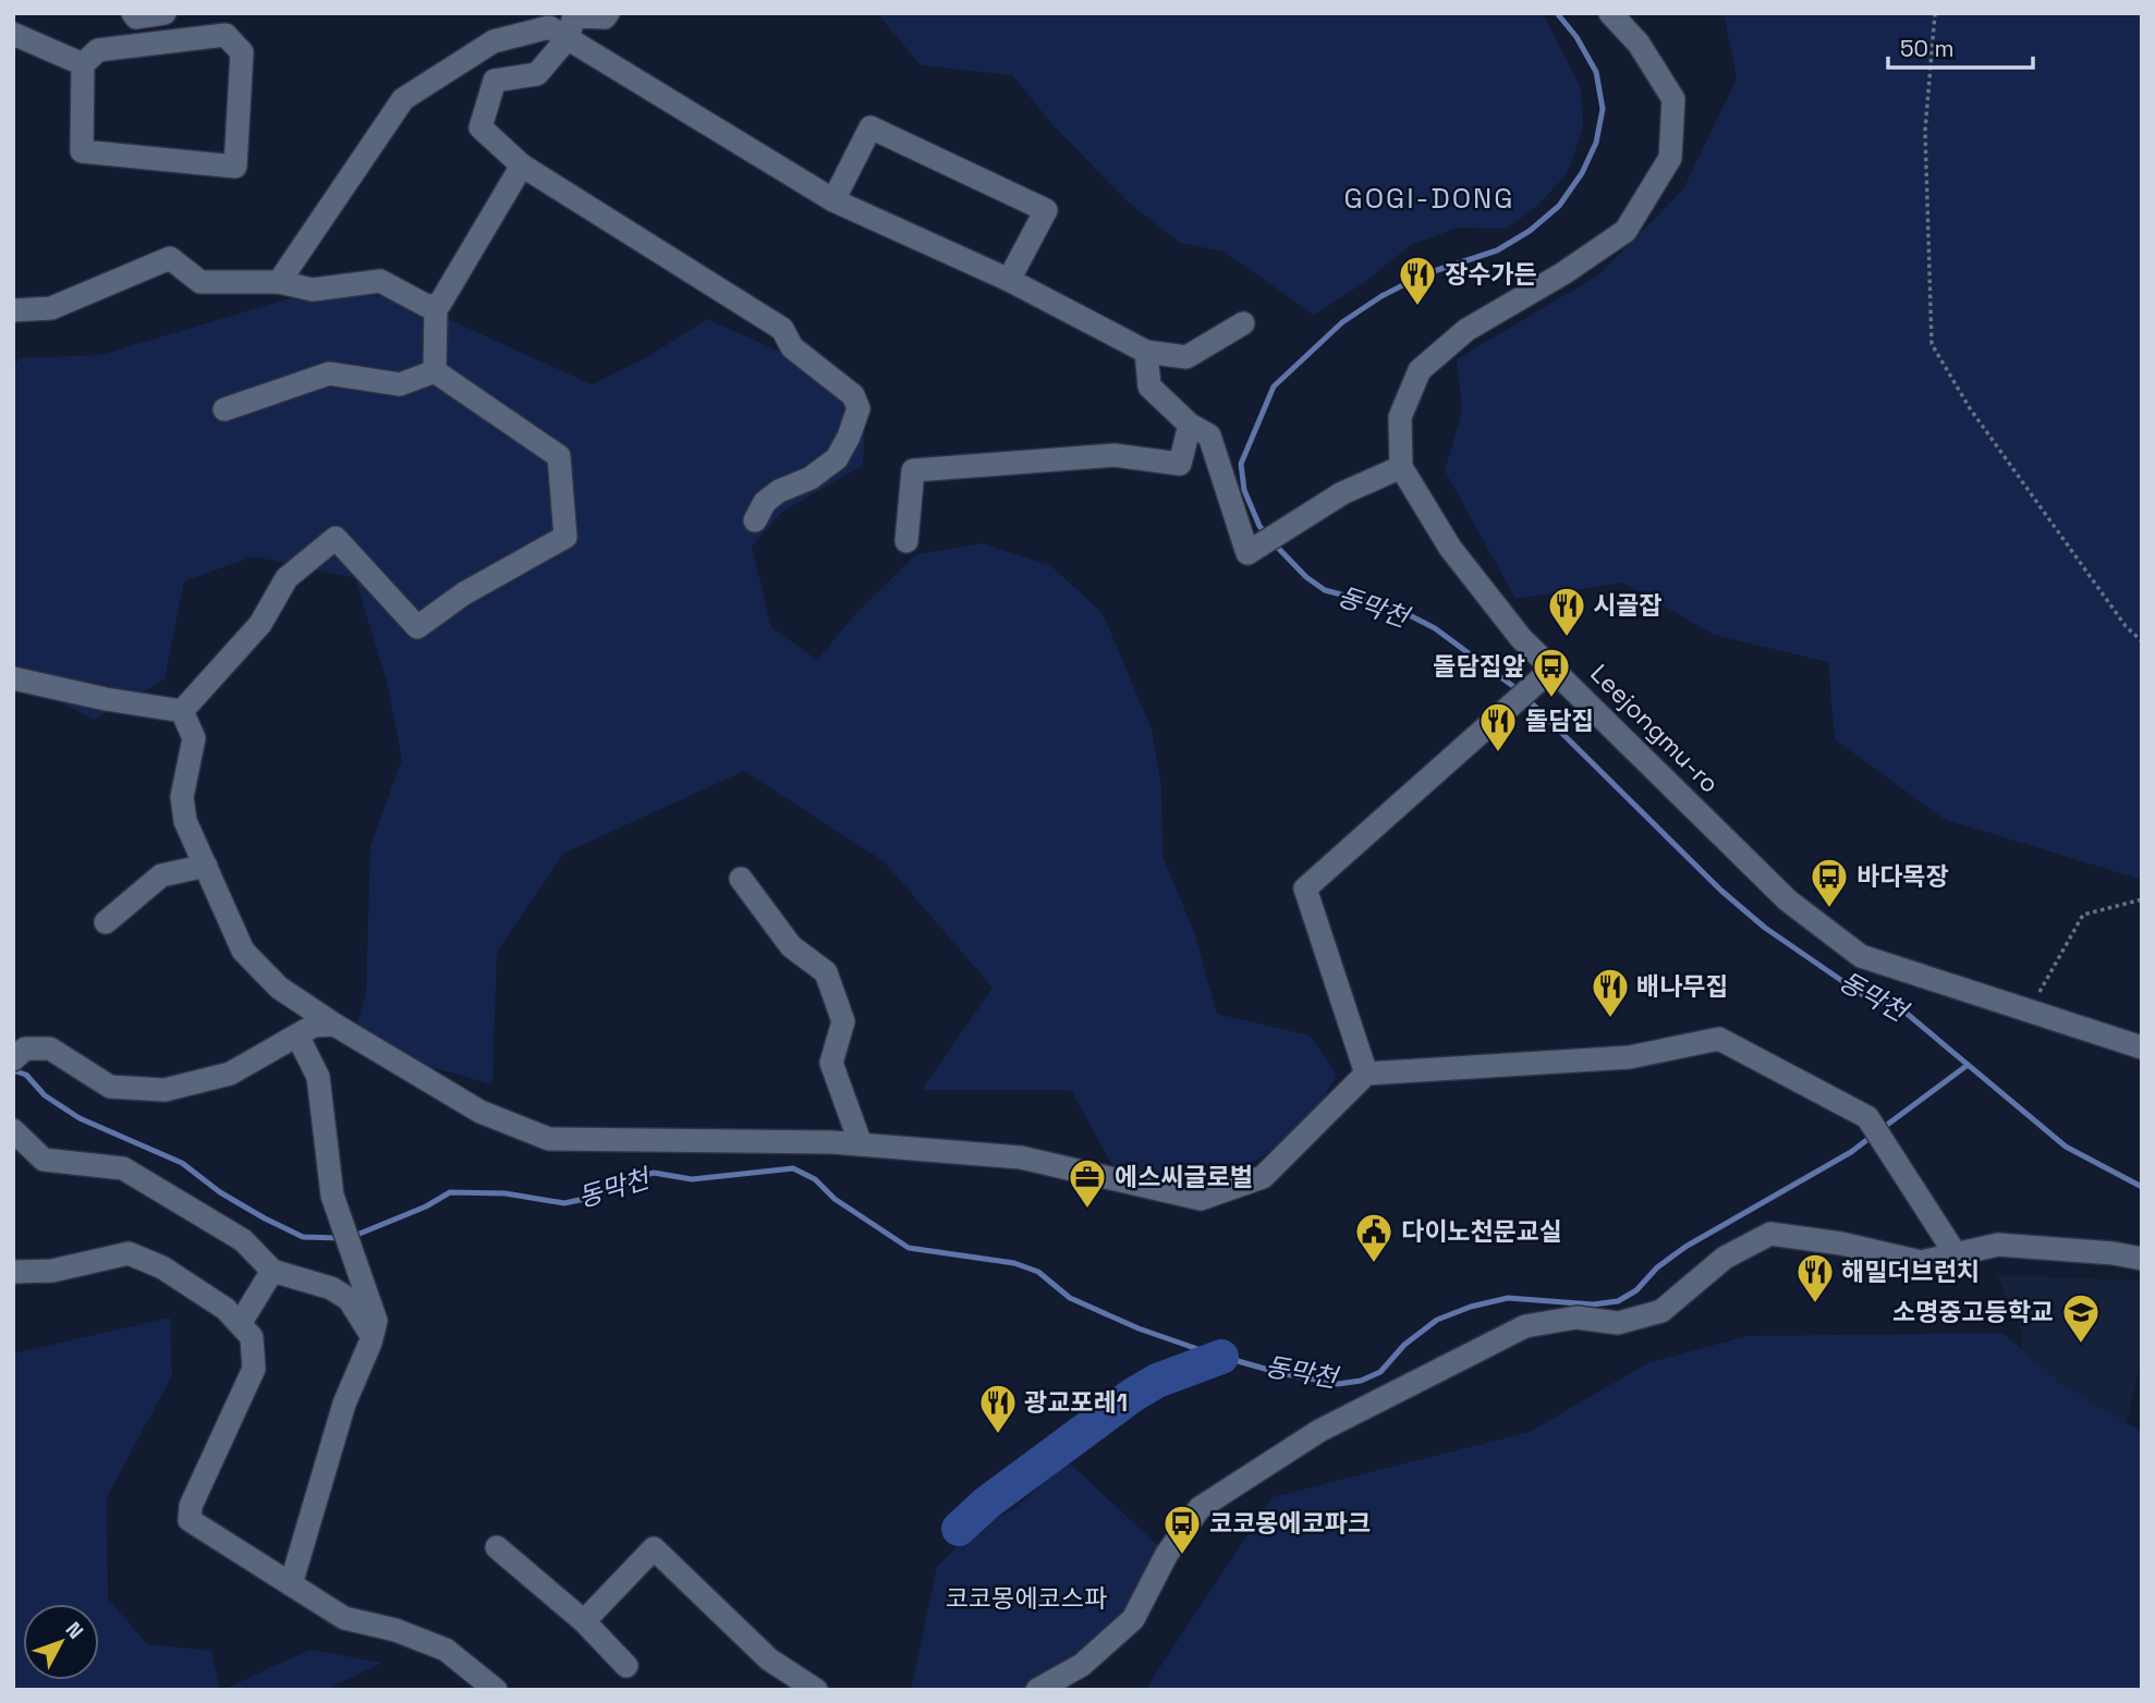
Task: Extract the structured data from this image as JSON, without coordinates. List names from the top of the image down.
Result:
{
  "streets": {
    "street": ["Leejongmu-ro"]
  },
  "districts": ["GOGI-DONG"],
  "water": ["동막천"],
  "parks": ["코코몽에코스파"],
  "places": {
    "restaurant": [
      "장수가든",
      "시골잡",
      "돌담집",
      "배나무집",
      "해밀더브런치",
      "광교포레1"
    ],
    "bus stop": ["돌담집앞", "바다목장", "코코몽에코파크"],
    "office": ["에스씨글로벌"],
    "public building": ["다이노천문교실"],
    "school or university": ["소명중고등학교"]
  },
  "scale_bar": "50 m",
  "north": "top right"
}
